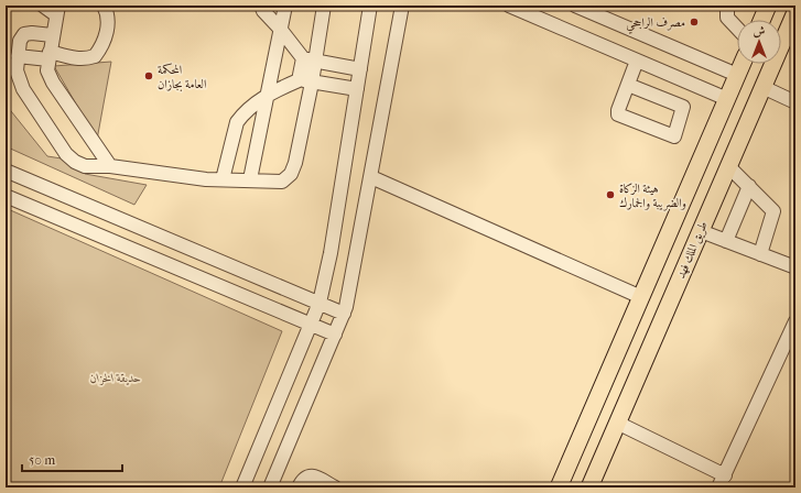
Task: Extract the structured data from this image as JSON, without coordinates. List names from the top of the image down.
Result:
{
  "streets": {
    "main road": ["طريق الملك فهد"]
  },
  "parks": ["حديقة الخزان"],
  "places": ["مصرف الراجحي", "المحكمة العامة بجازان", "هيئة الزكاة والضريبة والجمارك"],
  "scale_bar": "50 m",
  "north": "top"
}
